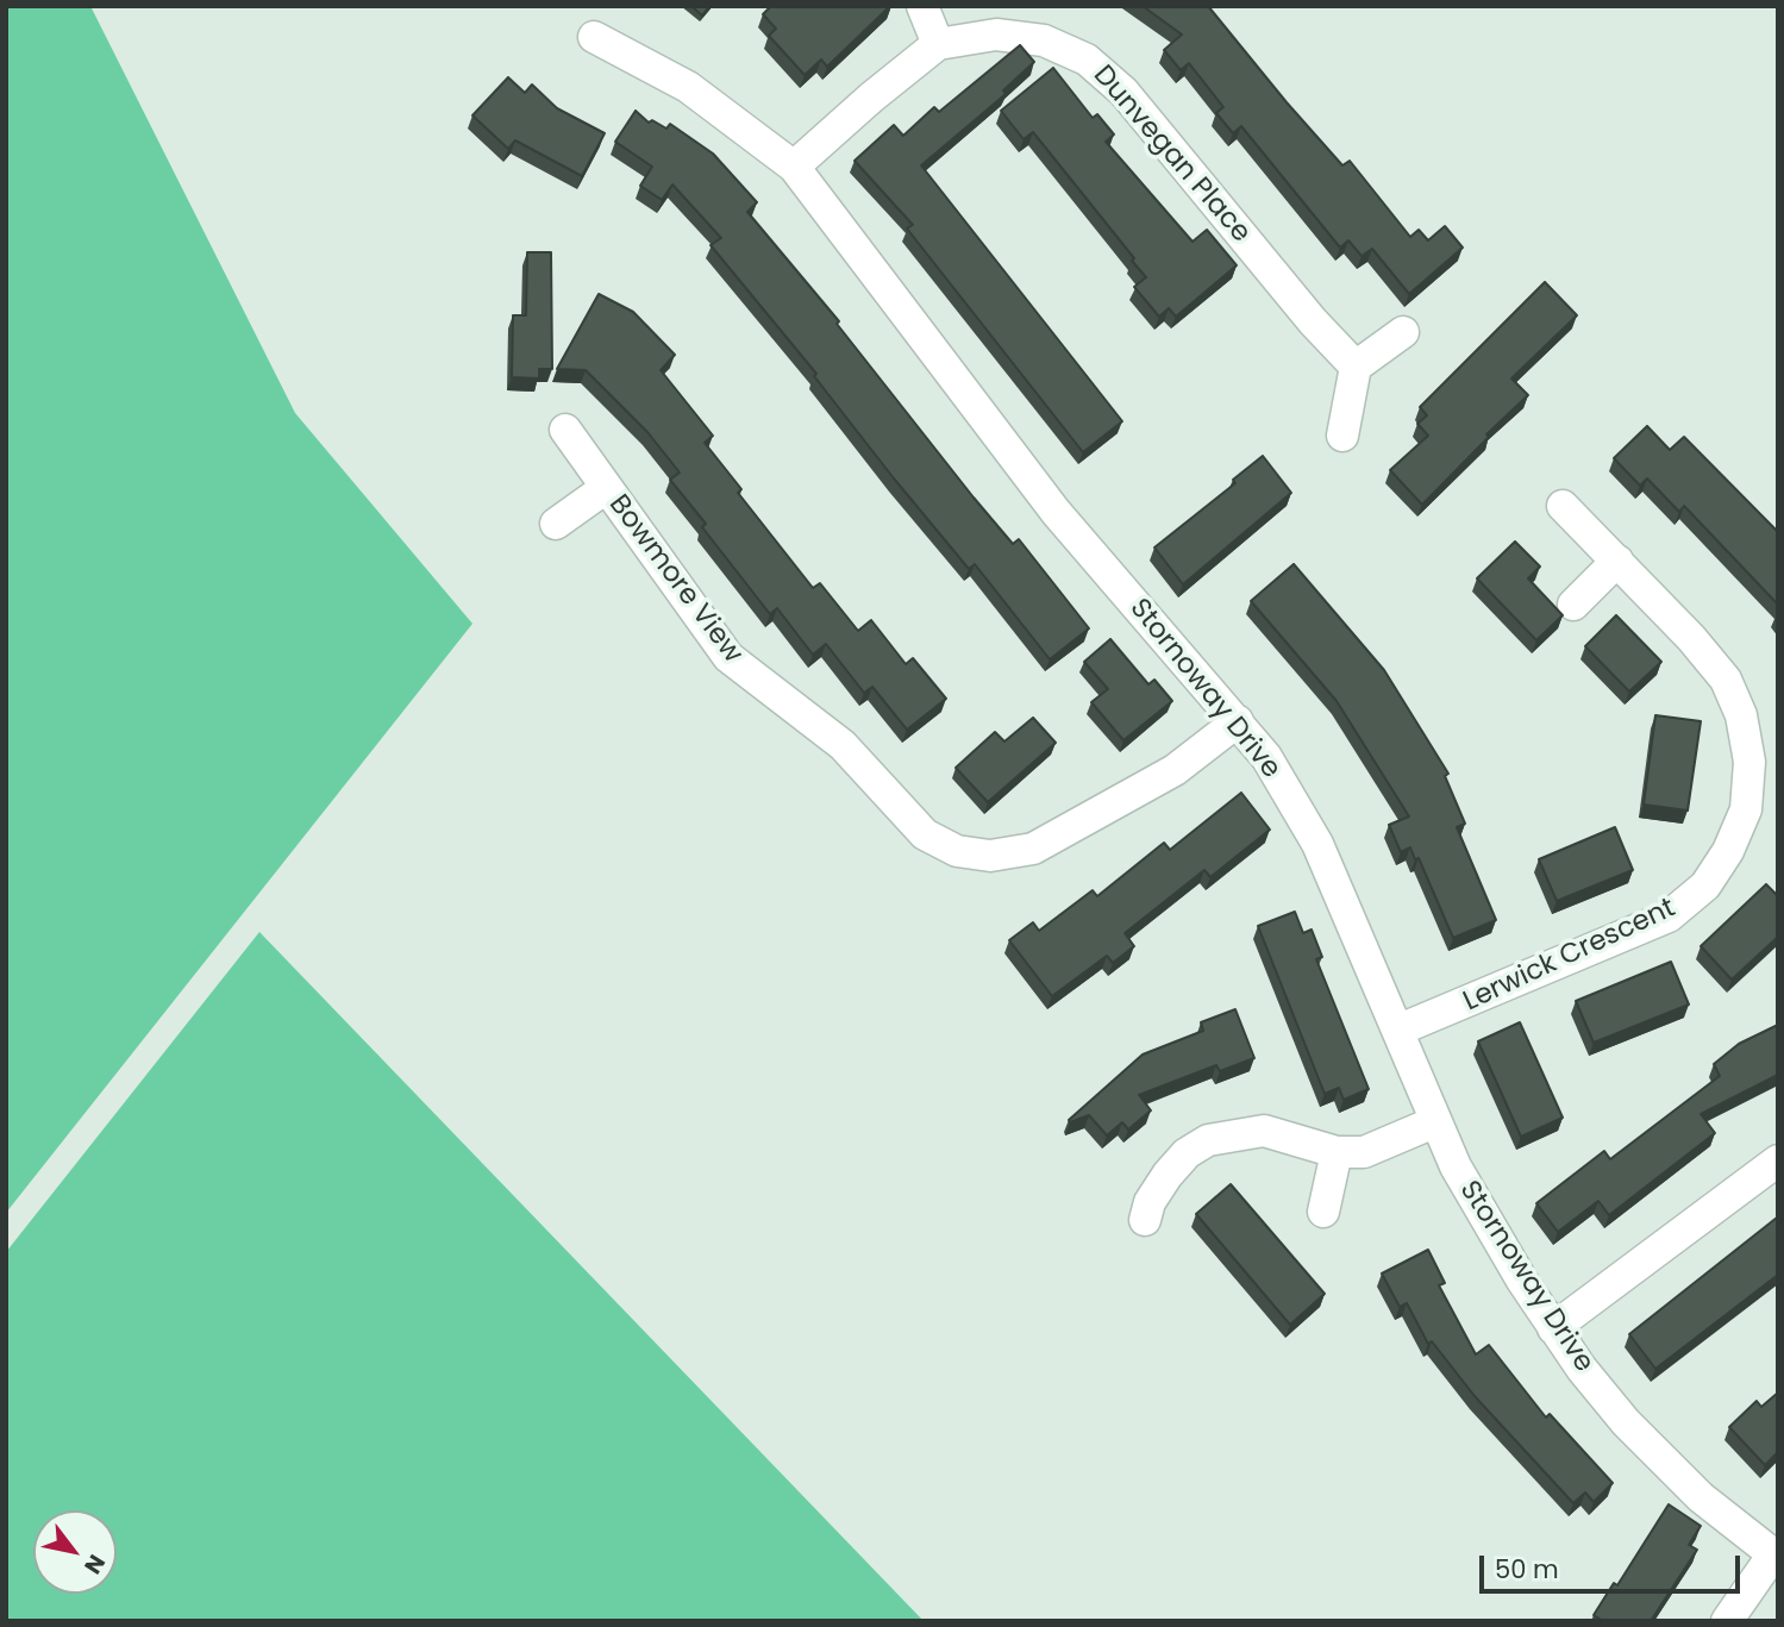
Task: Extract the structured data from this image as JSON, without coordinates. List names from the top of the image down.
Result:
{
  "streets": {
    "street": [
      "Dunvegan Place",
      "Bowmore View",
      "Stornoway Drive",
      "Lerwick Crescent"
    ]
  },
  "crossings": [
    ["Dunvegan Place", "Stornoway Drive"],
    ["Bowmore View", "Stornoway Drive"],
    ["Stornoway Drive", "Lerwick Crescent"]
  ],
  "scale_bar": "50 m",
  "north": "bottom right"
}
